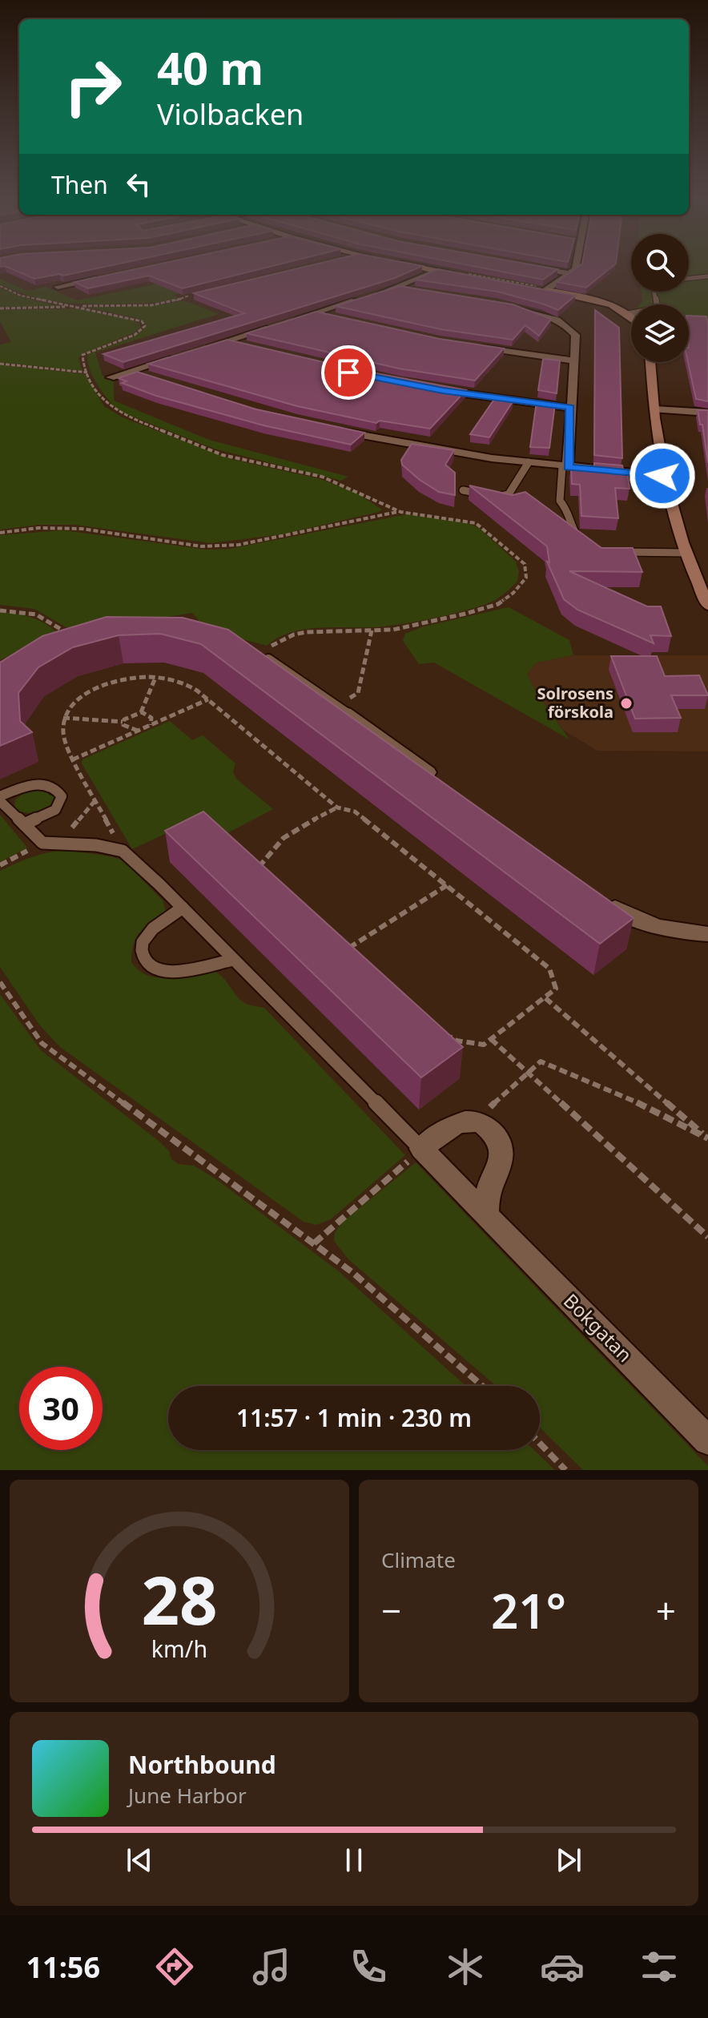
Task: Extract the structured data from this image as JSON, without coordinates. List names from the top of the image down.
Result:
{
  "streets": {
    "street": ["Bokgatan"]
  },
  "places": ["Solrosens förskola"],
  "page": {
    "turn": ["40 m", "Violbacken"],
    "then": "Then",
    "limit": "30",
    "trip": "11:57 · 1 min · 230 m",
    "tile": "Climate",
    "heat": ["−", "21°", "+"],
    "song": ["Northbound", "June Harbor"],
    "tabs": "11:56",
    "gauge": ["28", "km/h"]
  }
}
